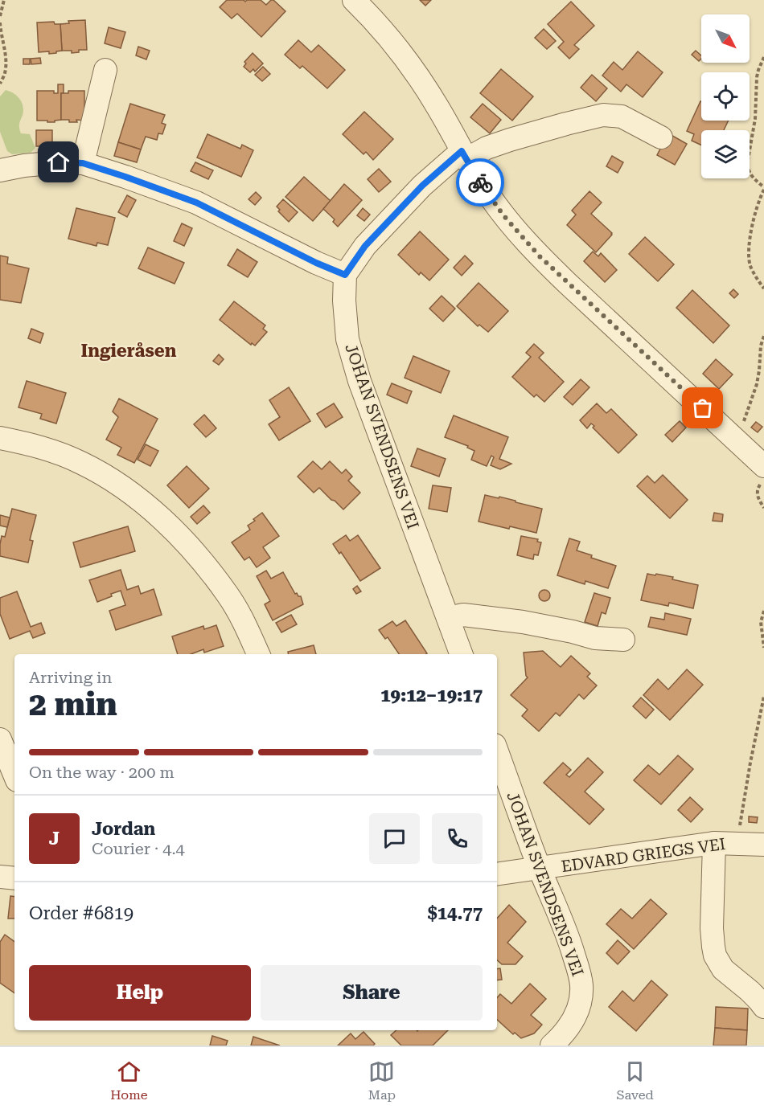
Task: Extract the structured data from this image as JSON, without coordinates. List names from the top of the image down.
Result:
{
  "streets": {
    "street": ["JOHAN SVENDSENS VEI", "EDVARD GRIEGS VEI"]
  },
  "crossings": [
    ["JOHAN SVENDSENS VEI", "EDVARD GRIEGS VEI"]
  ],
  "districts": ["Ingieråsen"],
  "north": "bottom right",
  "page": {
    "heading": ["2 min", "Arriving in", "19:12–19:17"],
    "panel": [
      "Jordan",
      "Courier · 4.4",
      "Order #6819",
      "$14.77"
    ],
    "bar": "On the way · 200 m",
    "round": "J",
    "buttons": ["Help", "Share"],
    "tabs": ["Home", "Map", "Saved"]
  }
}
